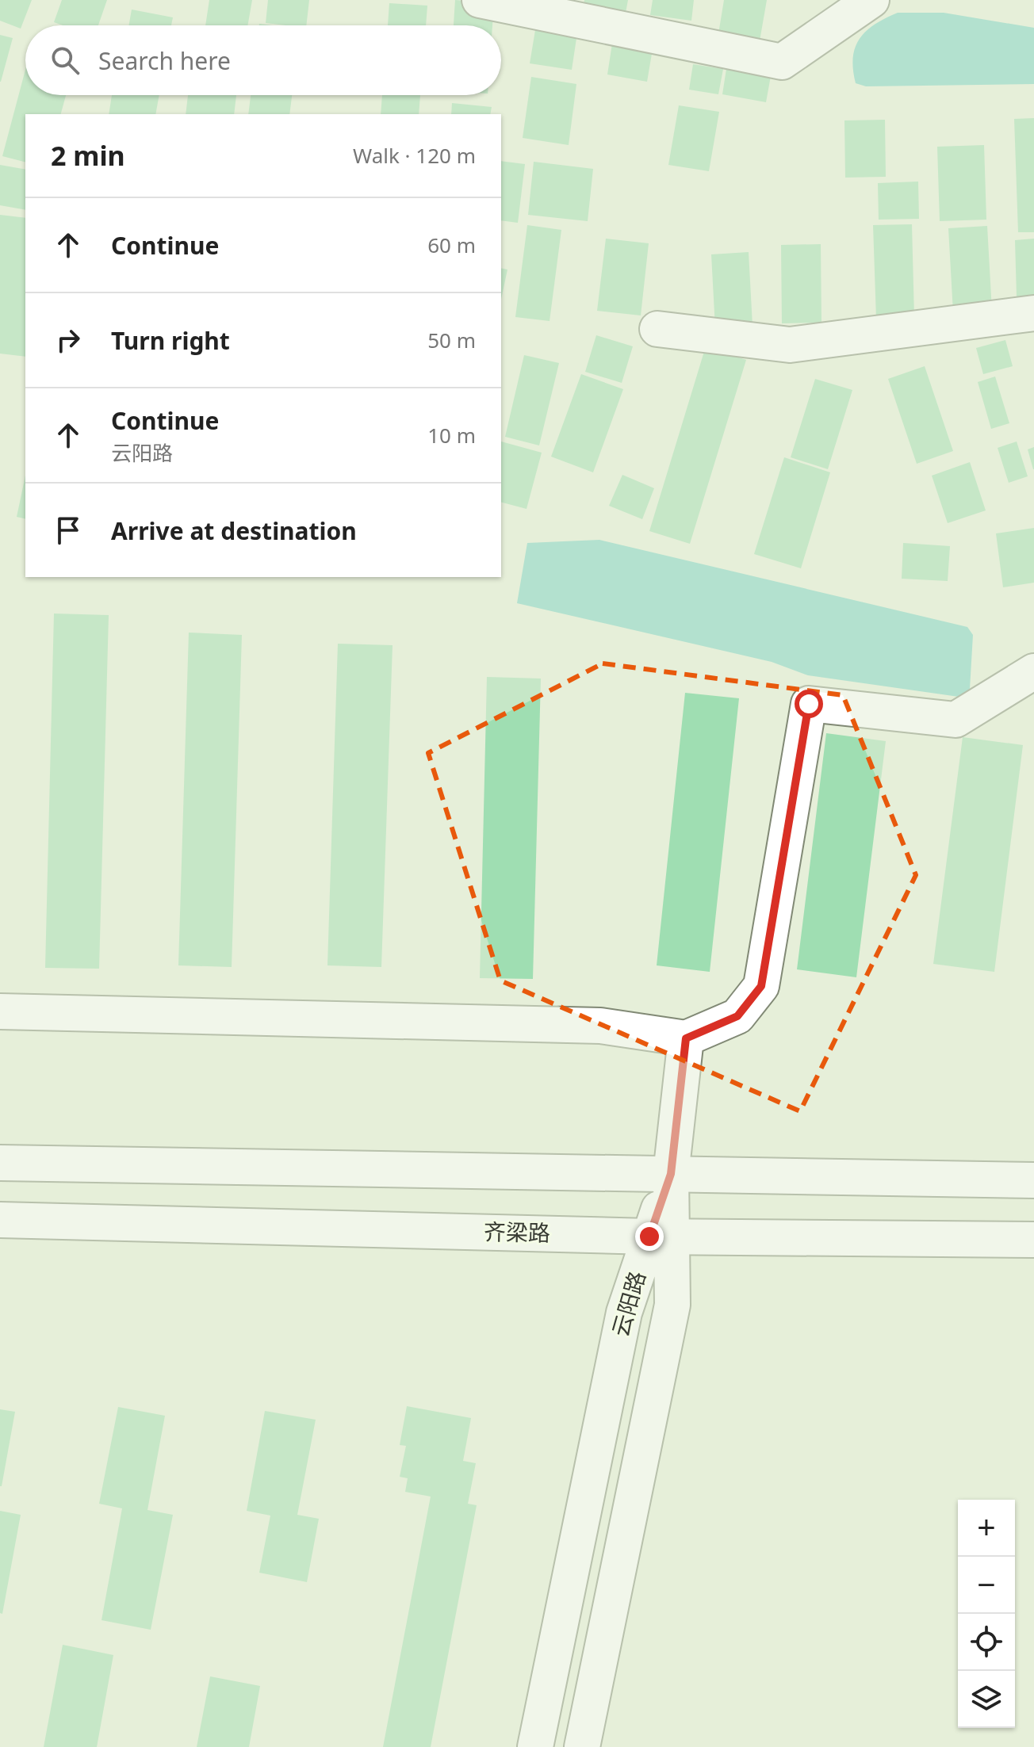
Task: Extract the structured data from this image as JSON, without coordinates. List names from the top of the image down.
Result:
{
  "streets": {
    "street": ["齐梁路", "云阳路"]
  },
  "crossings": [
    ["齐梁路", "云阳路"]
  ],
  "page": {
    "search": "Search here",
    "heading": ["2 min", "Walk · 120 m"],
    "list": [
      ["Continue", "60 m"],
      ["Turn right", "50 m"],
      ["Continue", "云阳路", "10 m"],
      "Arrive at destination"
    ],
    "map_buttons": ["+", "−"]
  }
}
